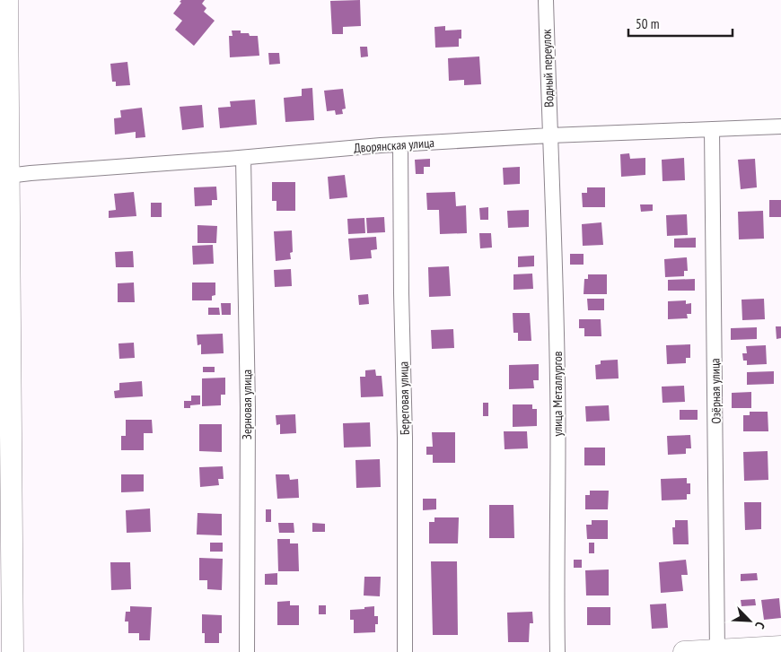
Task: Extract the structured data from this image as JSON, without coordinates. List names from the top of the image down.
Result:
{
  "streets": {
    "street": [
      "Водный переулок",
      "Дворянская улица",
      "Озёрная улица",
      "улица Металлургов",
      "Береговая улица",
      "Зерновая улица"
    ]
  },
  "crossings": [
    ["Водный переулок", "Дворянская улица"],
    ["Водный переулок", "улица Металлургов"],
    ["Дворянская улица", "Озёрная улица"],
    ["Дворянская улица", "улица Металлургов"],
    ["Дворянская улица", "Береговая улица"],
    ["Дворянская улица", "Зерновая улица"]
  ],
  "scale_bar": "50 m",
  "north": "bottom right"
}
